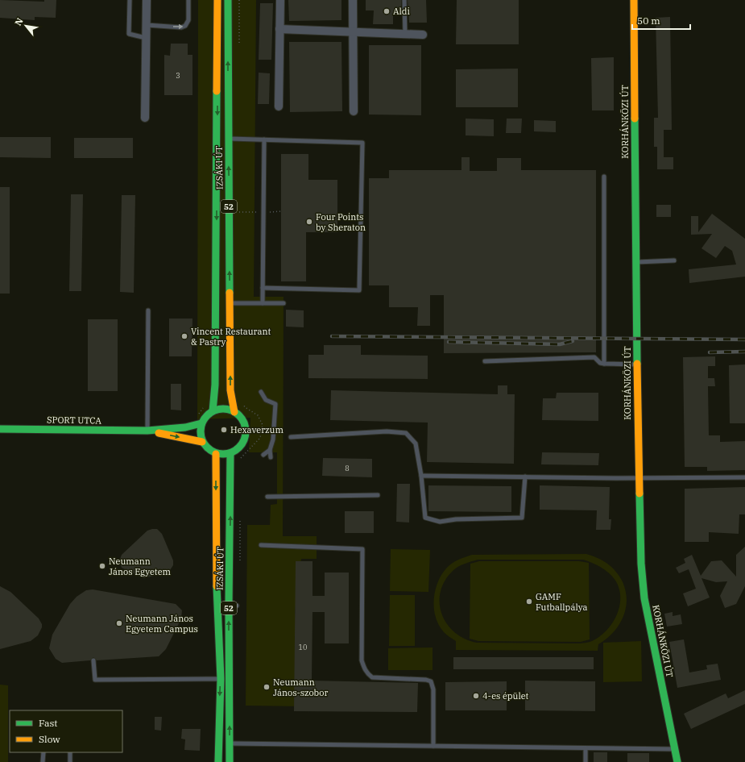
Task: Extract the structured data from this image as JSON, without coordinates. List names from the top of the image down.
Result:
{
  "streets": {
    "main road": [
      "KORHÁNKÖZI ÚT",
      "IZSÁKI ÚT",
      "52",
      "SPORT UTCA"
    ]
  },
  "places": [
    "Aldi",
    "Four Points by Sheraton",
    "Vincent Restaurant & Pastry",
    "Hexaverzum",
    "Neumann János Egyetem",
    "GAMF Futballpálya",
    "Neumann János Egyetem Campus",
    "Neumann János-szobor",
    "4-es épület"
  ],
  "house_numbers": ["3", "8", "10"],
  "legend": ["Fast", "Slow"],
  "scale_bar": "50 m",
  "north": "top left"
}
